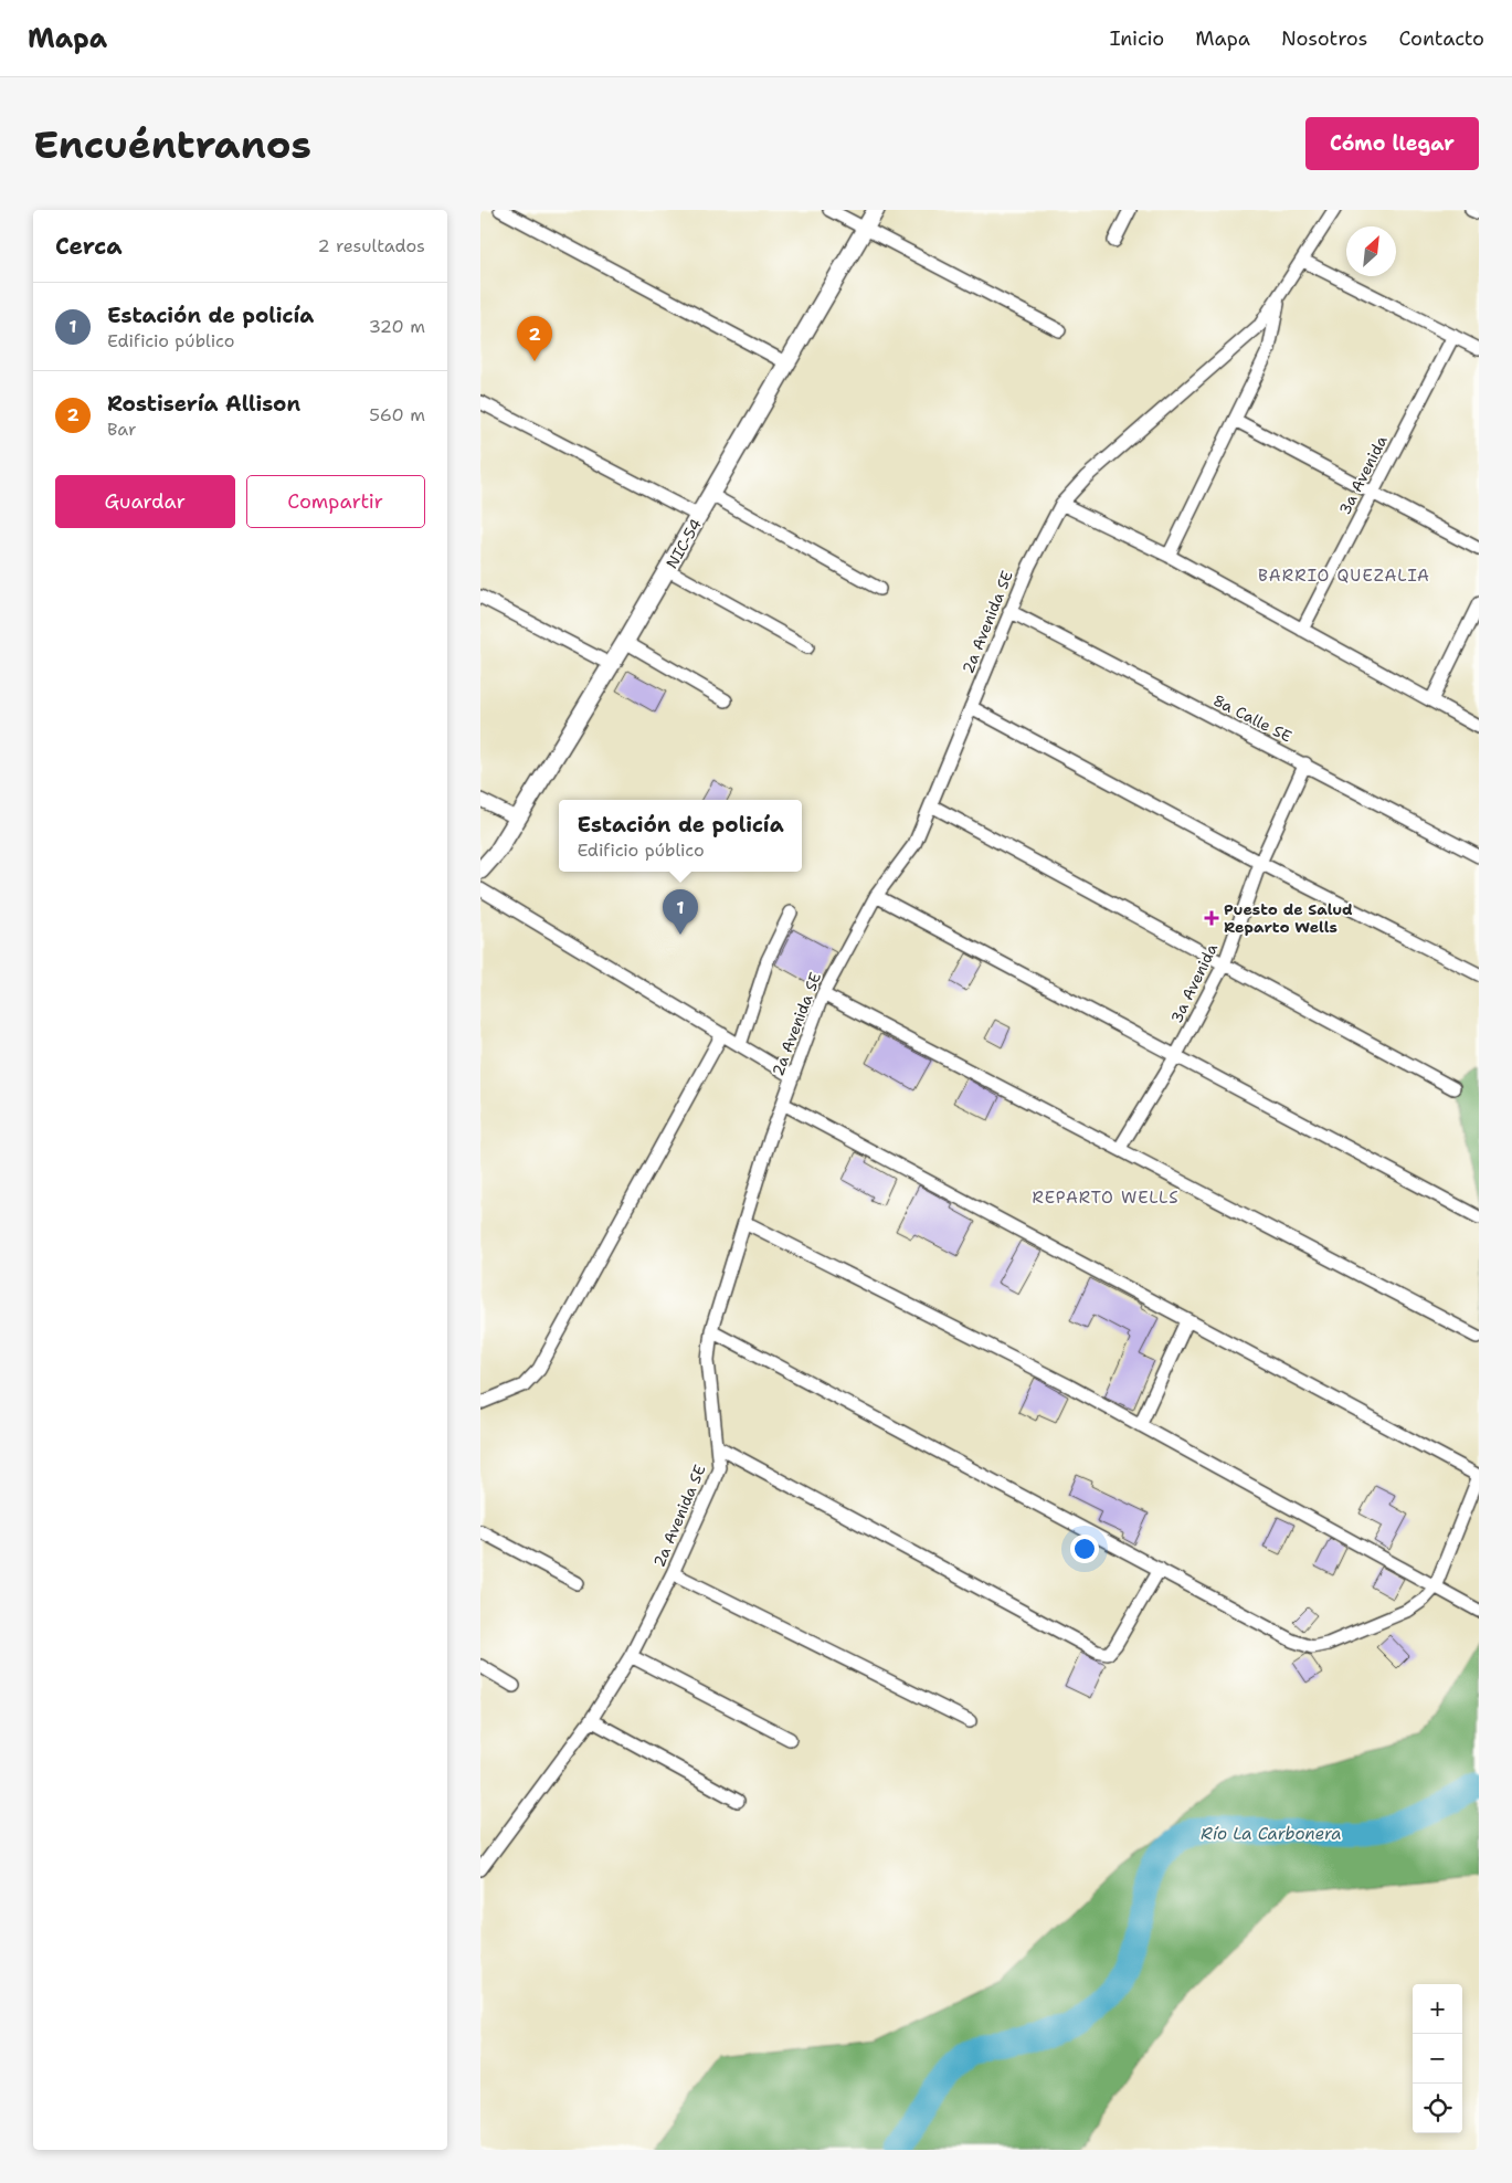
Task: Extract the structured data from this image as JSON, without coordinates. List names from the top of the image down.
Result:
{
  "streets": {
    "main road": ["NIC-54"],
    "street": ["3a Avenida", "2a Avenida SE", "8a Calle SE"]
  },
  "crossings": [
    ["3a Avenida", "8a Calle SE"],
    ["2a Avenida SE", "8a Calle SE"]
  ],
  "districts": ["BARRIO QUEZALIA", "REPARTO WELLS"],
  "water": ["Río La Carbonera"],
  "places": {
    "health": ["Puesto de Salud Reparto Wells"]
  },
  "north": "top right",
  "page": {
    "header": "Mapa",
    "nav": [
      "Inicio",
      "Mapa",
      "Nosotros",
      "Contacto"
    ],
    "buttons": [
      "Cómo llegar",
      ["Guardar", "Compartir"]
    ],
    "title": "Encuéntranos",
    "heading": ["Cerca", "2 resultados"],
    "list": [
      {
        "mark": "1",
        "name": "Estación de policía",
        "note": "Edificio público",
        "value": "320 m"
      },
      {
        "mark": "2",
        "name": "Rostisería Allison",
        "note": "Bar",
        "value": "560 m"
      }
    ],
    "pins": ["2", "1"],
    "popup": ["Estación de policía", "Edificio público"],
    "map_buttons": ["+", "−"]
  }
}
